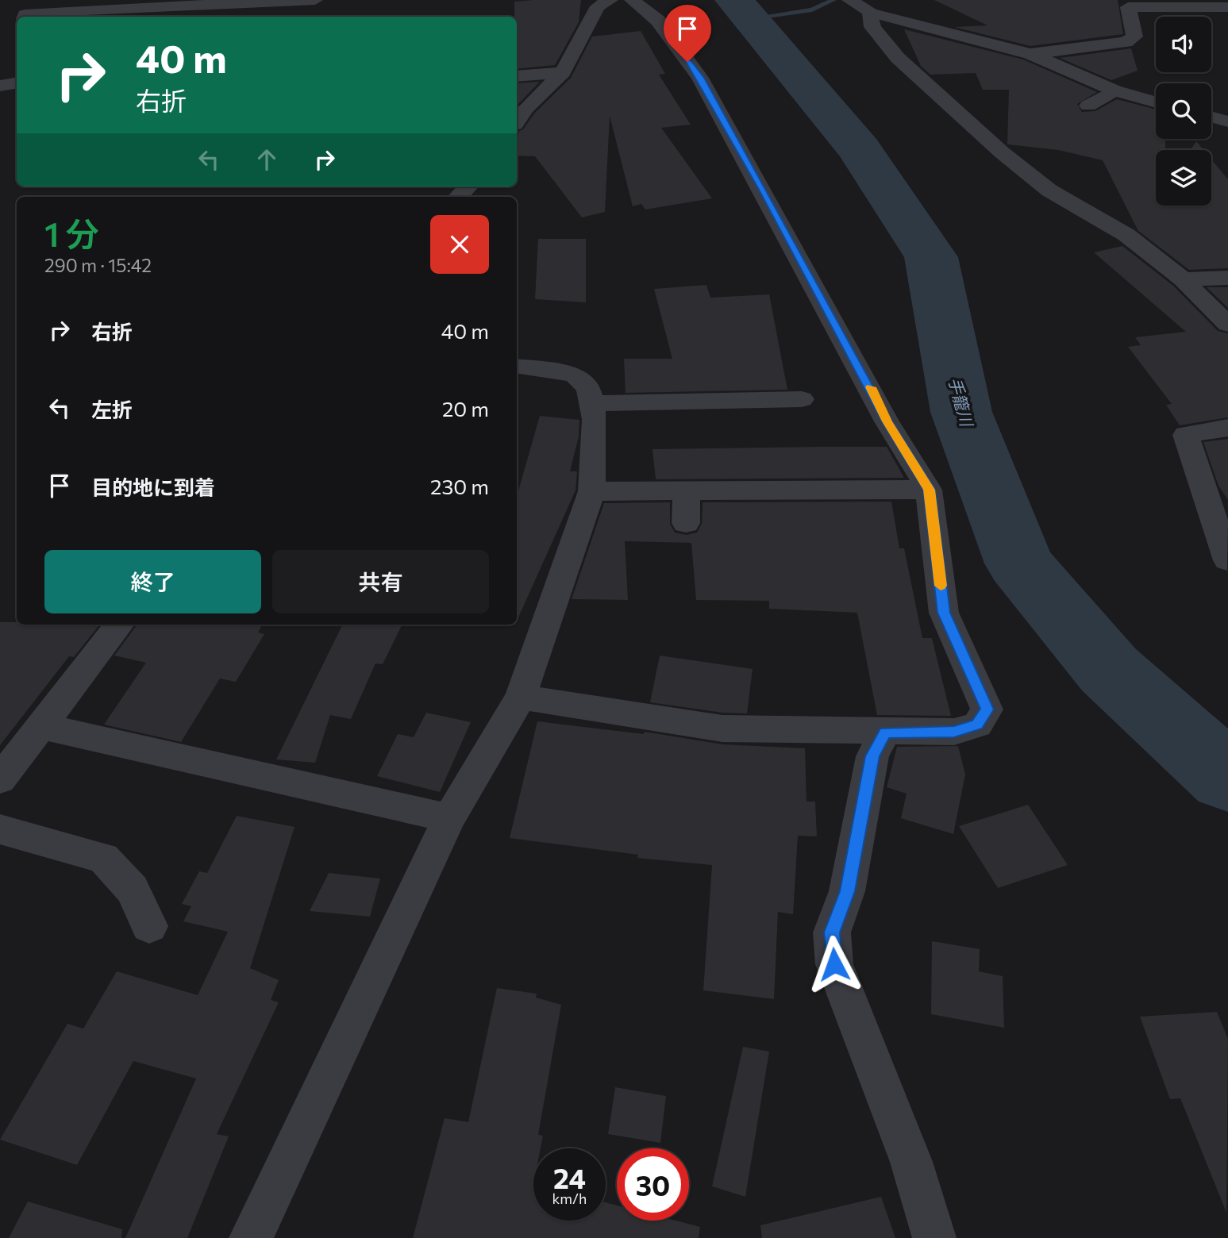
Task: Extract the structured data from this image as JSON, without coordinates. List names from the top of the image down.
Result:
{
  "water": ["手籠川"],
  "page": {
    "turn": ["40 m", "右折"],
    "heading": ["1 分", "290 m · 15:42"],
    "list": [
      {
        "name": "右折",
        "value": "40 m"
      },
      {
        "name": "左折",
        "value": "20 m"
      },
      {
        "name": "目的地に到着",
        "value": "230 m"
      }
    ],
    "buttons": ["終了", "共有"],
    "speed": "24 km/h",
    "limit": "30"
  }
}
